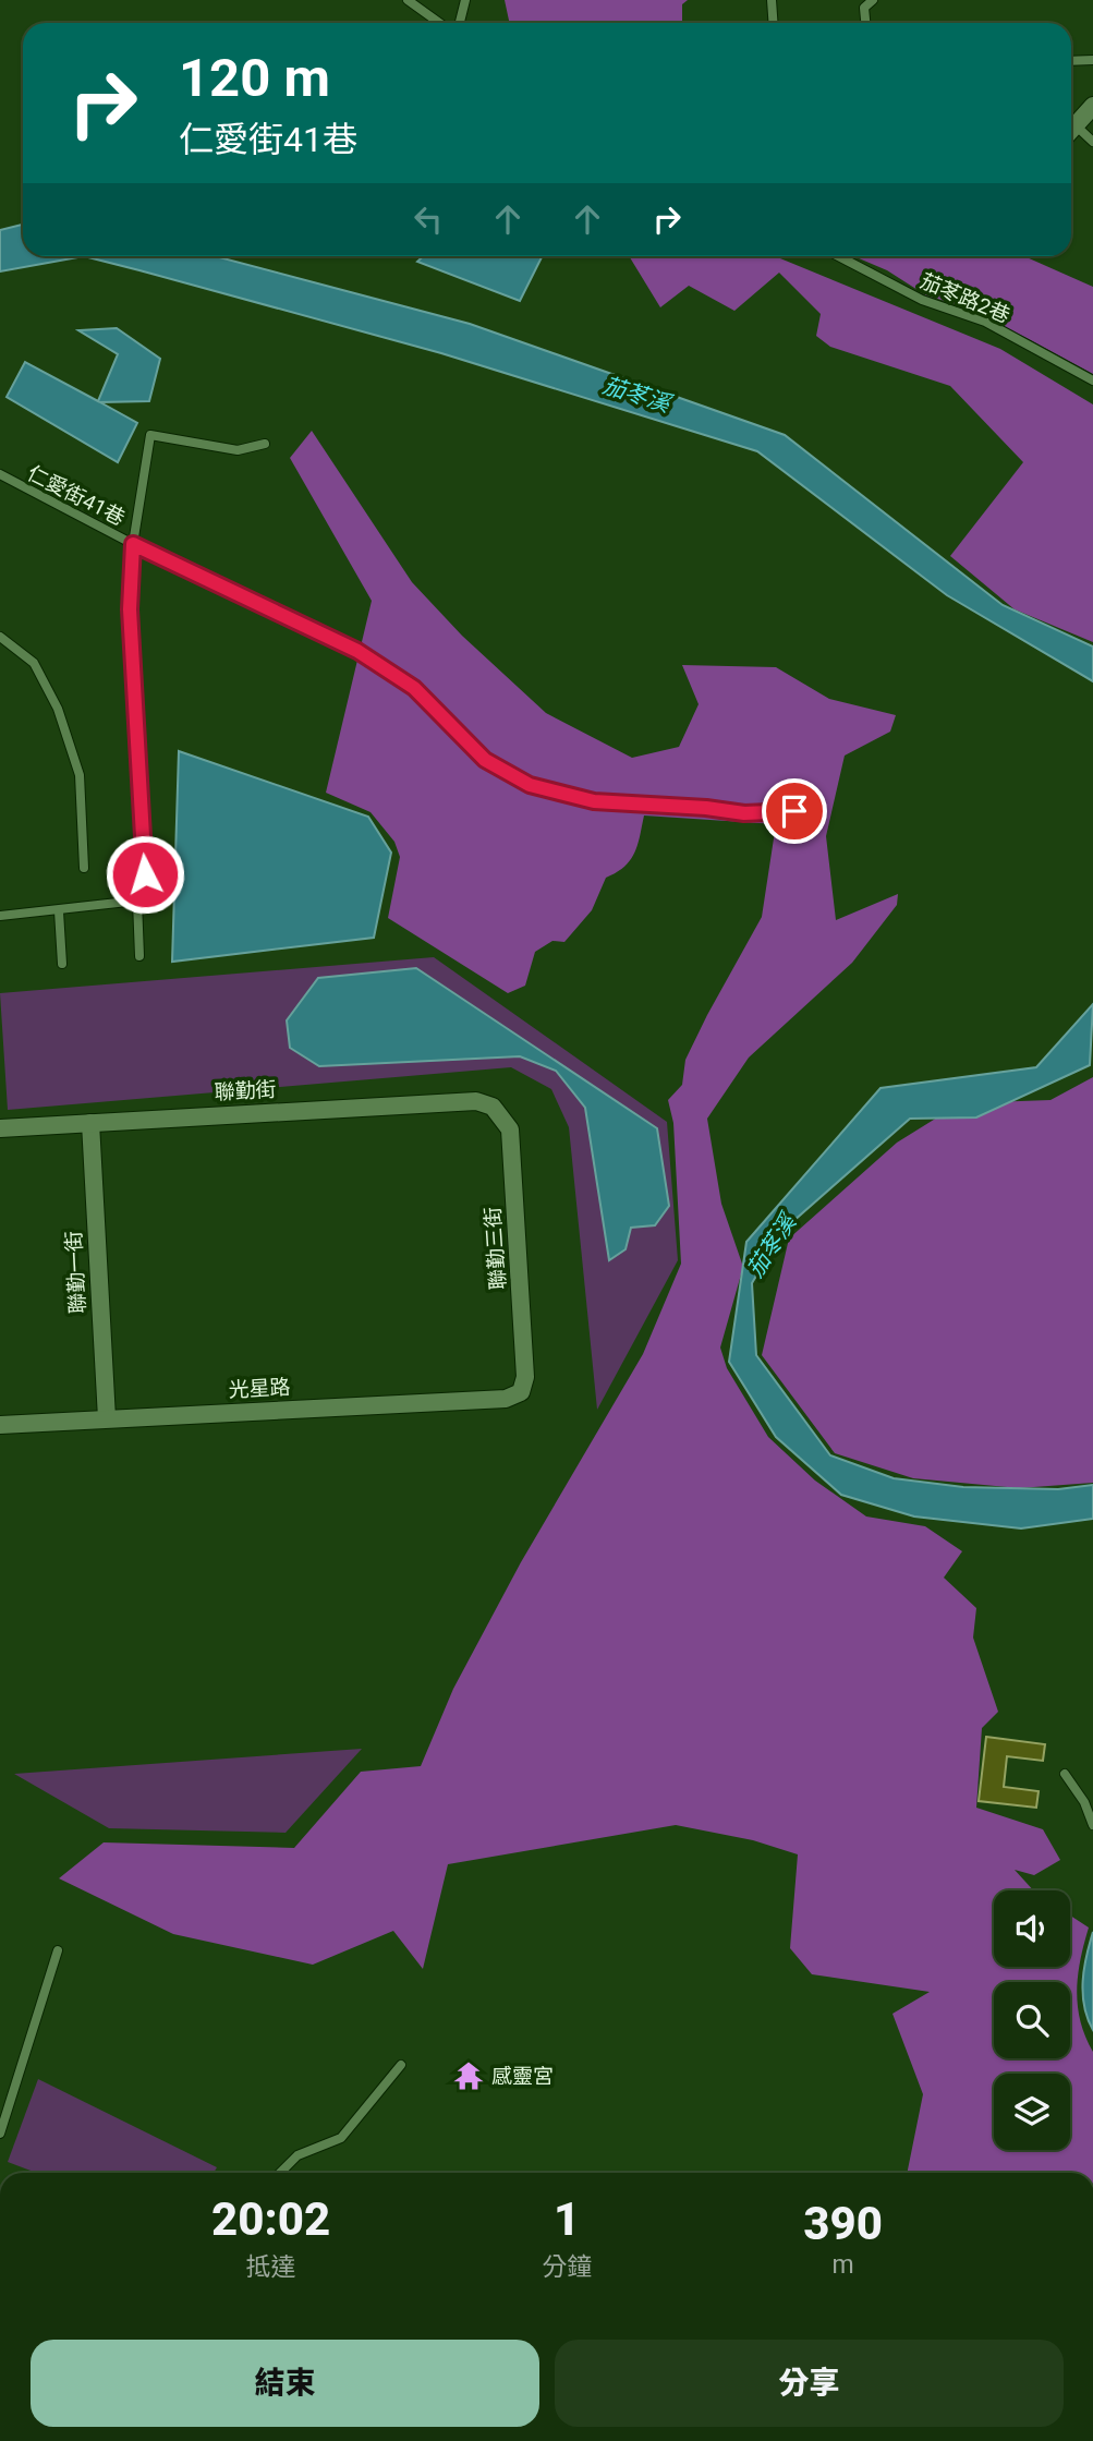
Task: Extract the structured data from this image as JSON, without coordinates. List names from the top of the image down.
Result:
{
  "streets": {
    "street": [
      "聯勤街",
      "聯勤三街",
      "聯勤一街",
      "光星路"
    ],
    "lane": ["茄苳路2巷", "仁愛街41巷"]
  },
  "crossings": [
    ["聯勤街", "聯勤三街"],
    ["聯勤街", "聯勤一街"],
    ["聯勤三街", "光星路"],
    ["聯勤一街", "光星路"]
  ],
  "water": ["茄苳溪"],
  "places": {
    "temple": ["感靈宮"]
  },
  "page": {
    "turn": ["120 m", "仁愛街41巷"],
    "eta": [
      "20:02",
      "抵達",
      "1",
      "分鐘",
      "390",
      "m"
    ],
    "buttons": ["結束", "分享"]
  }
}
